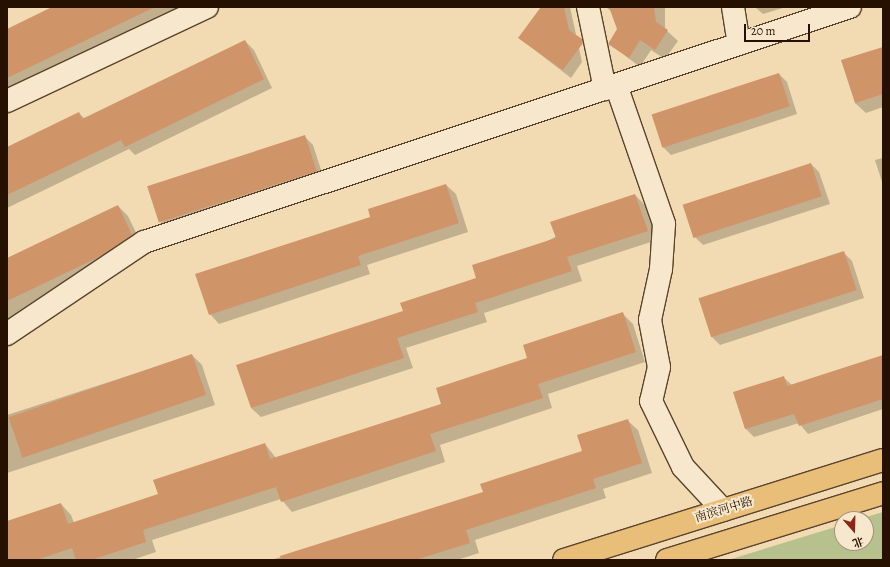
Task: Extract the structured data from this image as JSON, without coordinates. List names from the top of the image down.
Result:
{
  "streets": {
    "highway": ["南滨河中路"]
  },
  "scale_bar": "20 m",
  "north": "bottom"
}
